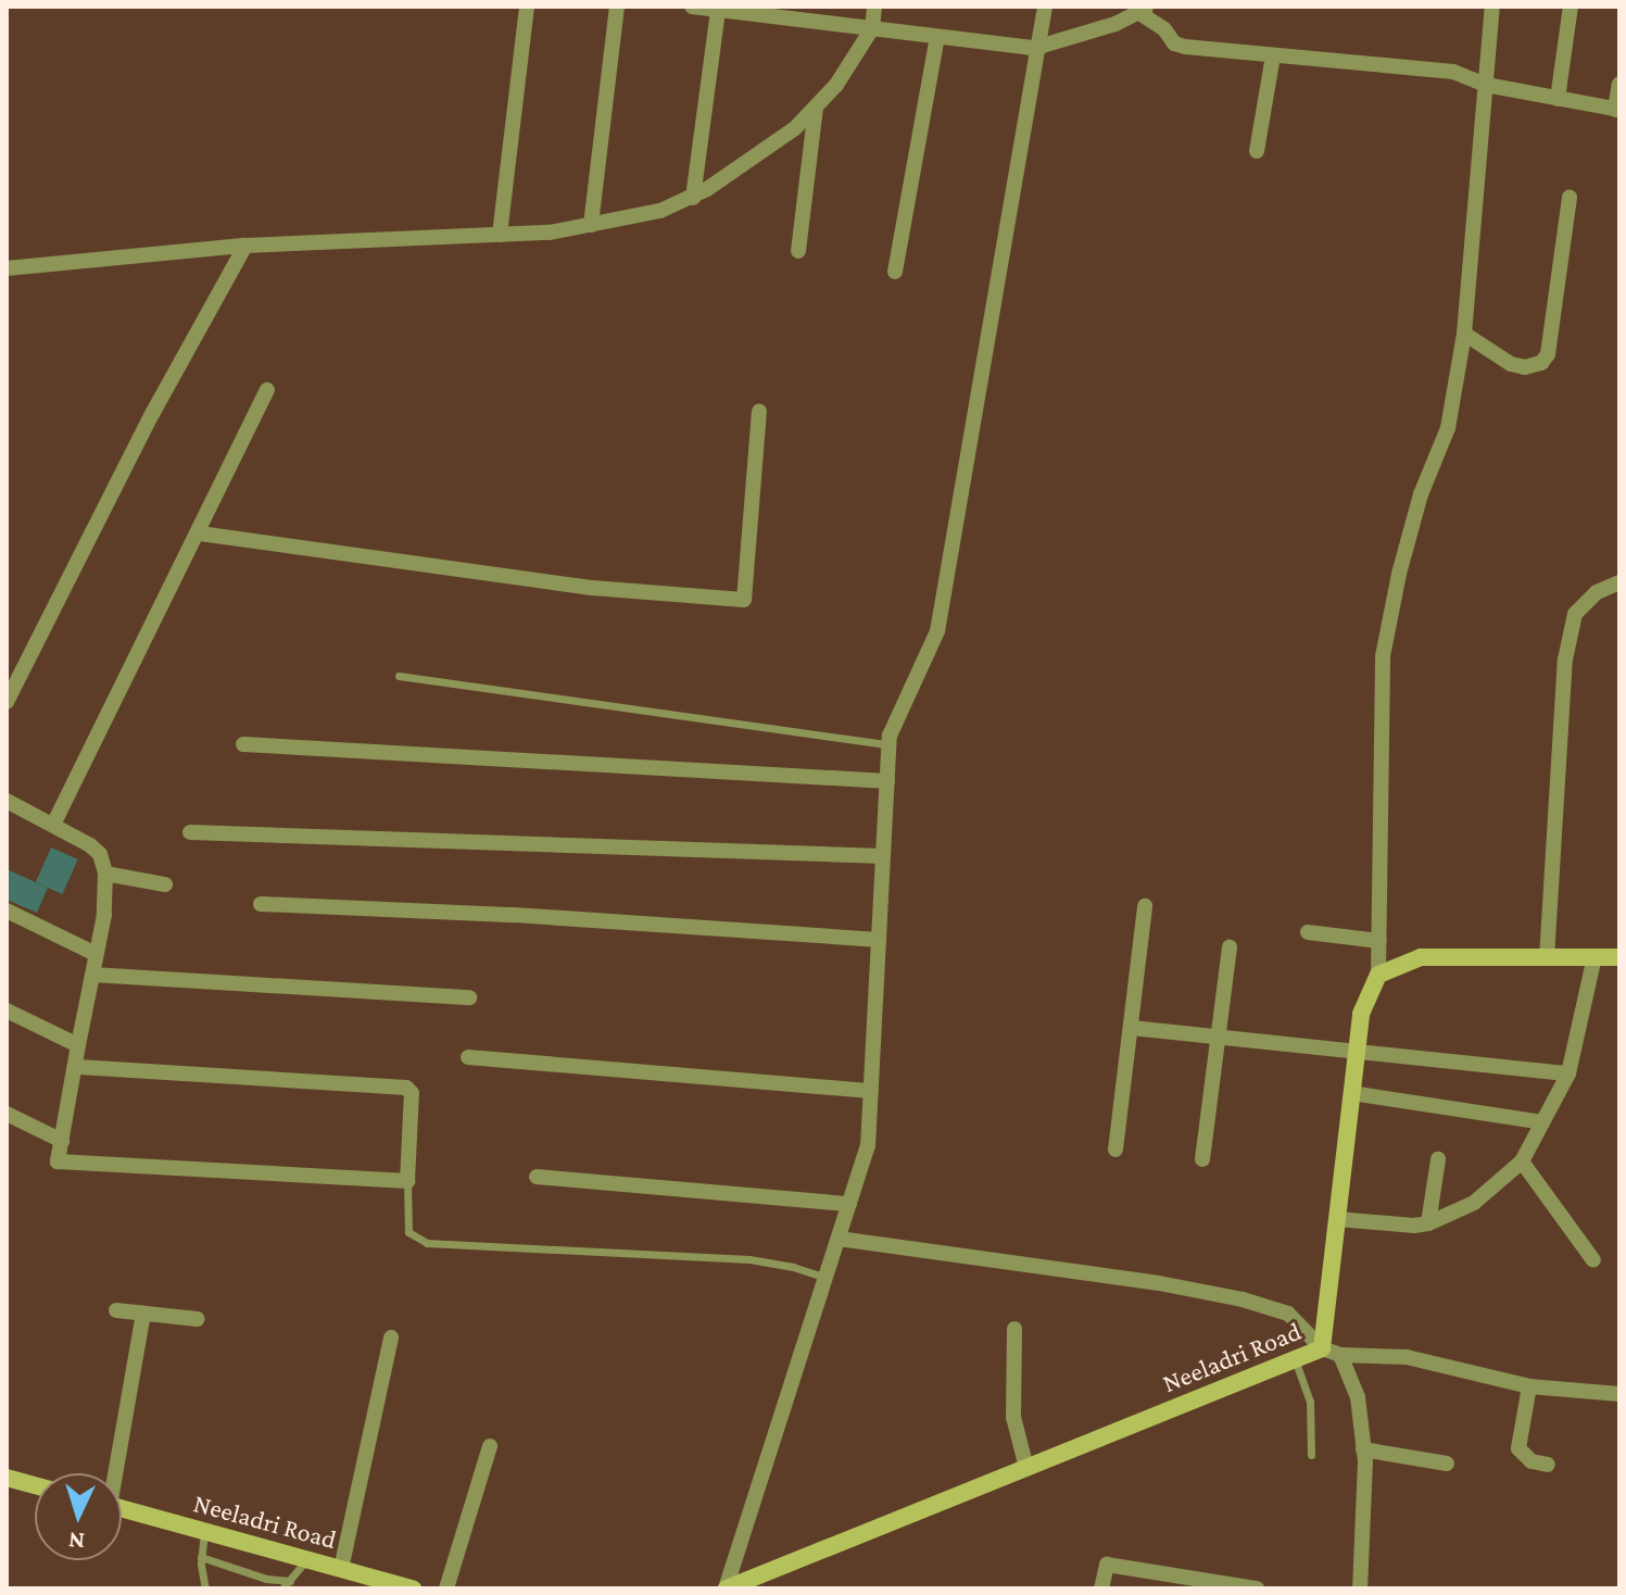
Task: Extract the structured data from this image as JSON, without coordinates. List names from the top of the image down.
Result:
{
  "streets": {
    "main road": ["Neeladri Road"]
  },
  "north": "bottom"
}
